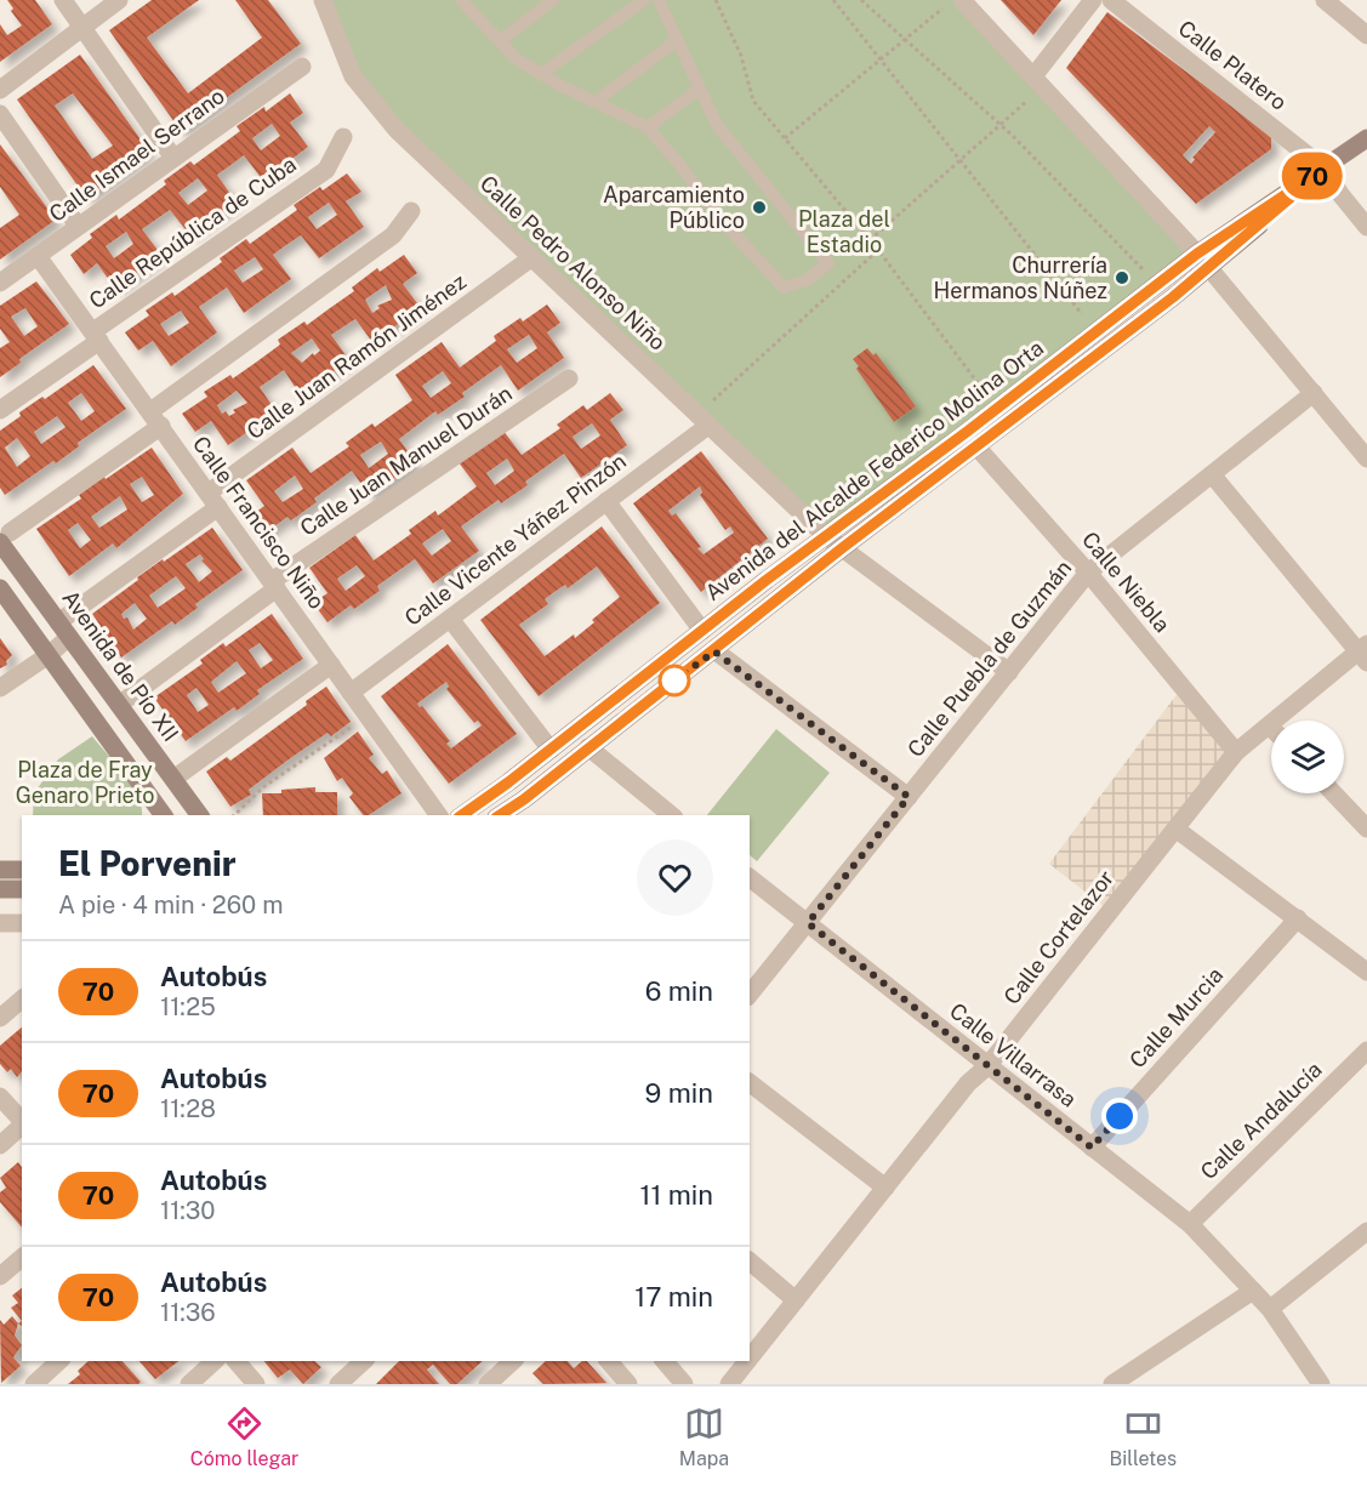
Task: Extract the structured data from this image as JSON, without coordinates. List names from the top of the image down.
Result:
{
  "streets": {
    "main road": ["Avenida del Alcalde Federico Molina Orta", "Avenida de Pío XII"],
    "street": [
      "Calle Platero",
      "Calle Ismael Serrano",
      "Calle República de Cuba",
      "Calle Pedro Alonso Niño",
      "Calle Juan Ramón Jiménez",
      "Calle Juan Manuel Durán",
      "Calle Francisco Niño",
      "Calle Vicente Yáñez Pinzón",
      "Calle Niebla",
      "Calle Puebla de Guzmán",
      "Calle Cortelazor",
      "Calle Murcia",
      "Calle Villarrasa",
      "Calle Andalucía"
    ]
  },
  "crossings": [
    ["Calle Platero", "Avenida del Alcalde Federico Molina Orta"],
    ["Calle Ismael Serrano", "Calle Francisco Niño"],
    ["Calle República de Cuba", "Calle Francisco Niño"],
    ["Calle Pedro Alonso Niño", "Calle Juan Ramón Jiménez"],
    ["Calle Pedro Alonso Niño", "Avenida del Alcalde Federico Molina Orta"],
    ["Calle Pedro Alonso Niño", "Calle Vicente Yáñez Pinzón"],
    ["Calle Pedro Alonso Niño", "Calle Puebla de Guzmán"],
    ["Calle Juan Ramón Jiménez", "Calle Francisco Niño"],
    ["Calle Juan Ramón Jiménez", "Avenida de Pío XII"],
    ["Calle Juan Manuel Durán", "Calle Francisco Niño"],
    ["Calle Juan Manuel Durán", "Avenida de Pío XII"],
    ["Avenida del Alcalde Federico Molina Orta", "Calle Niebla"],
    ["Calle Francisco Niño", "Calle Vicente Yáñez Pinzón"],
    ["Calle Niebla", "Calle Puebla de Guzmán"],
    ["Calle Niebla", "Calle Cortelazor"],
    ["Calle Puebla de Guzmán", "Calle Villarrasa"],
    ["Calle Cortelazor", "Calle Villarrasa"],
    ["Calle Murcia", "Calle Villarrasa"],
    ["Calle Villarrasa", "Calle Andalucía"]
  ],
  "parks": ["Plaza del Estadio", "Plaza de Fray Genaro Prieto"],
  "places": ["Aparcamiento Público", "Churrería Hermanos Núñez"],
  "lines": ["bus line 70"],
  "page": {
    "on_map": "70",
    "heading": ["El Porvenir", "A pie · 4 min · 260 m"],
    "list": [
      {
        "mark": "70",
        "name": "Autobús",
        "note": "11:25",
        "value": "6 min"
      },
      {
        "mark": "70",
        "name": "Autobús",
        "note": "11:28",
        "value": "9 min"
      },
      {
        "mark": "70",
        "name": "Autobús",
        "note": "11:30",
        "value": "11 min"
      },
      {
        "mark": "70",
        "name": "Autobús",
        "note": "11:36",
        "value": "17 min"
      }
    ],
    "tabs": ["Cómo llegar", "Mapa", "Billetes"]
  }
}
